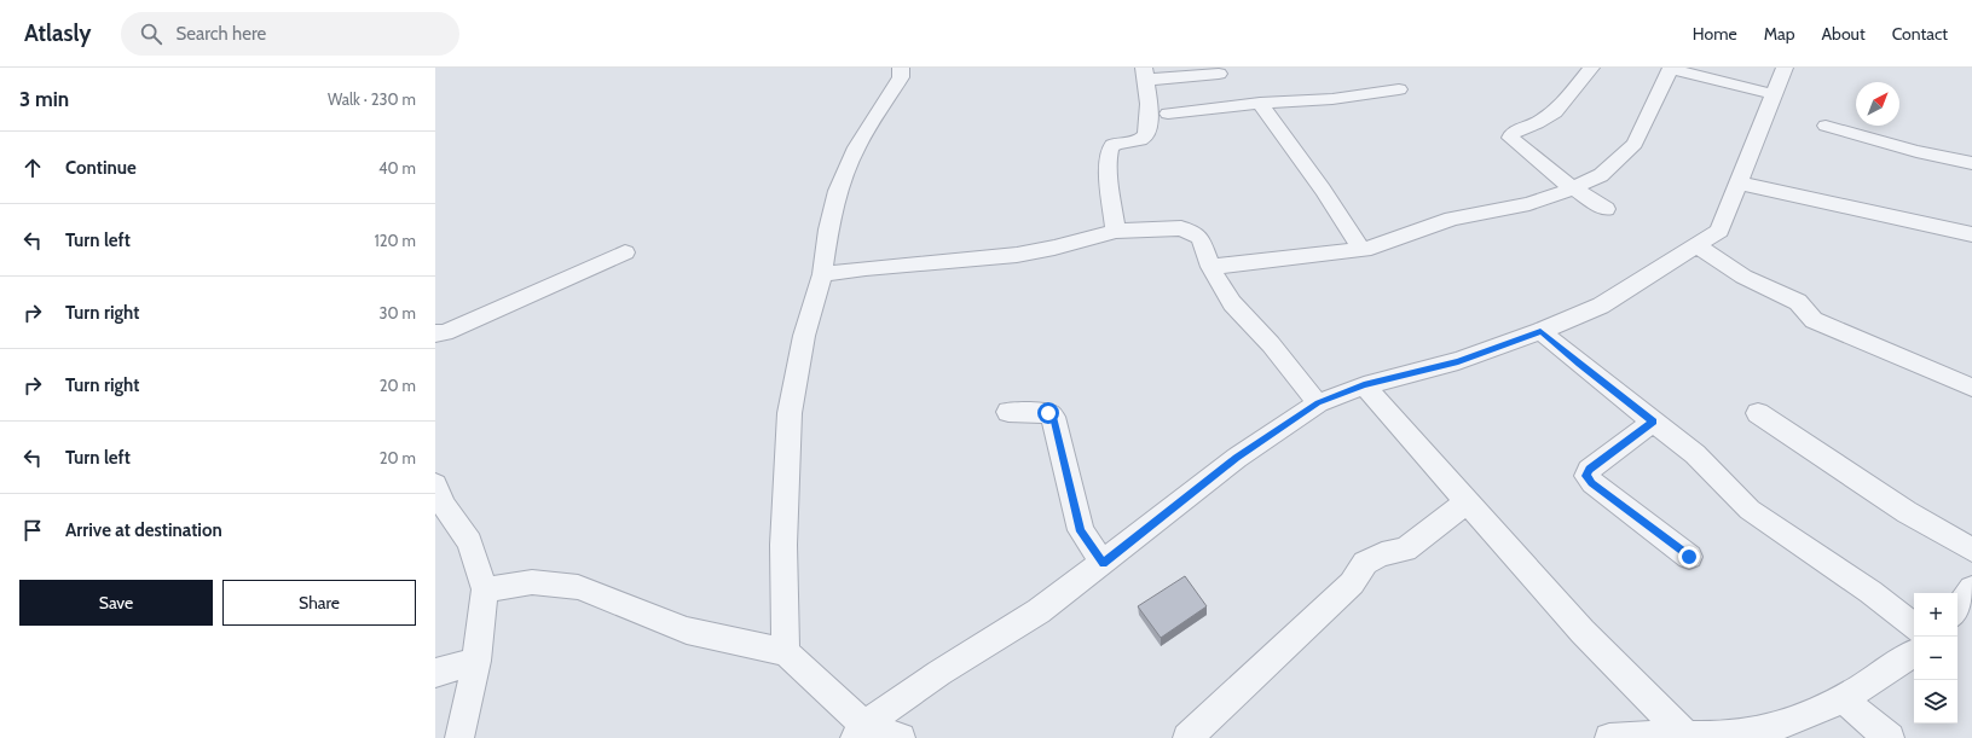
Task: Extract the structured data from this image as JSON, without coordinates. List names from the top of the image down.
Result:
{
  "north": "top right",
  "page": {
    "header": "Atlasly",
    "search": "Search here",
    "nav": [
      "Home",
      "Map",
      "About",
      "Contact"
    ],
    "heading": ["3 min", "Walk · 230 m"],
    "list": [
      ["Continue", "40 m"],
      ["Turn left", "120 m"],
      ["Turn right", "30 m"],
      ["Turn right", "20 m"],
      ["Turn left", "20 m"],
      "Arrive at destination"
    ],
    "buttons": ["Save", "Share"],
    "map_buttons": ["+", "−"]
  }
}
